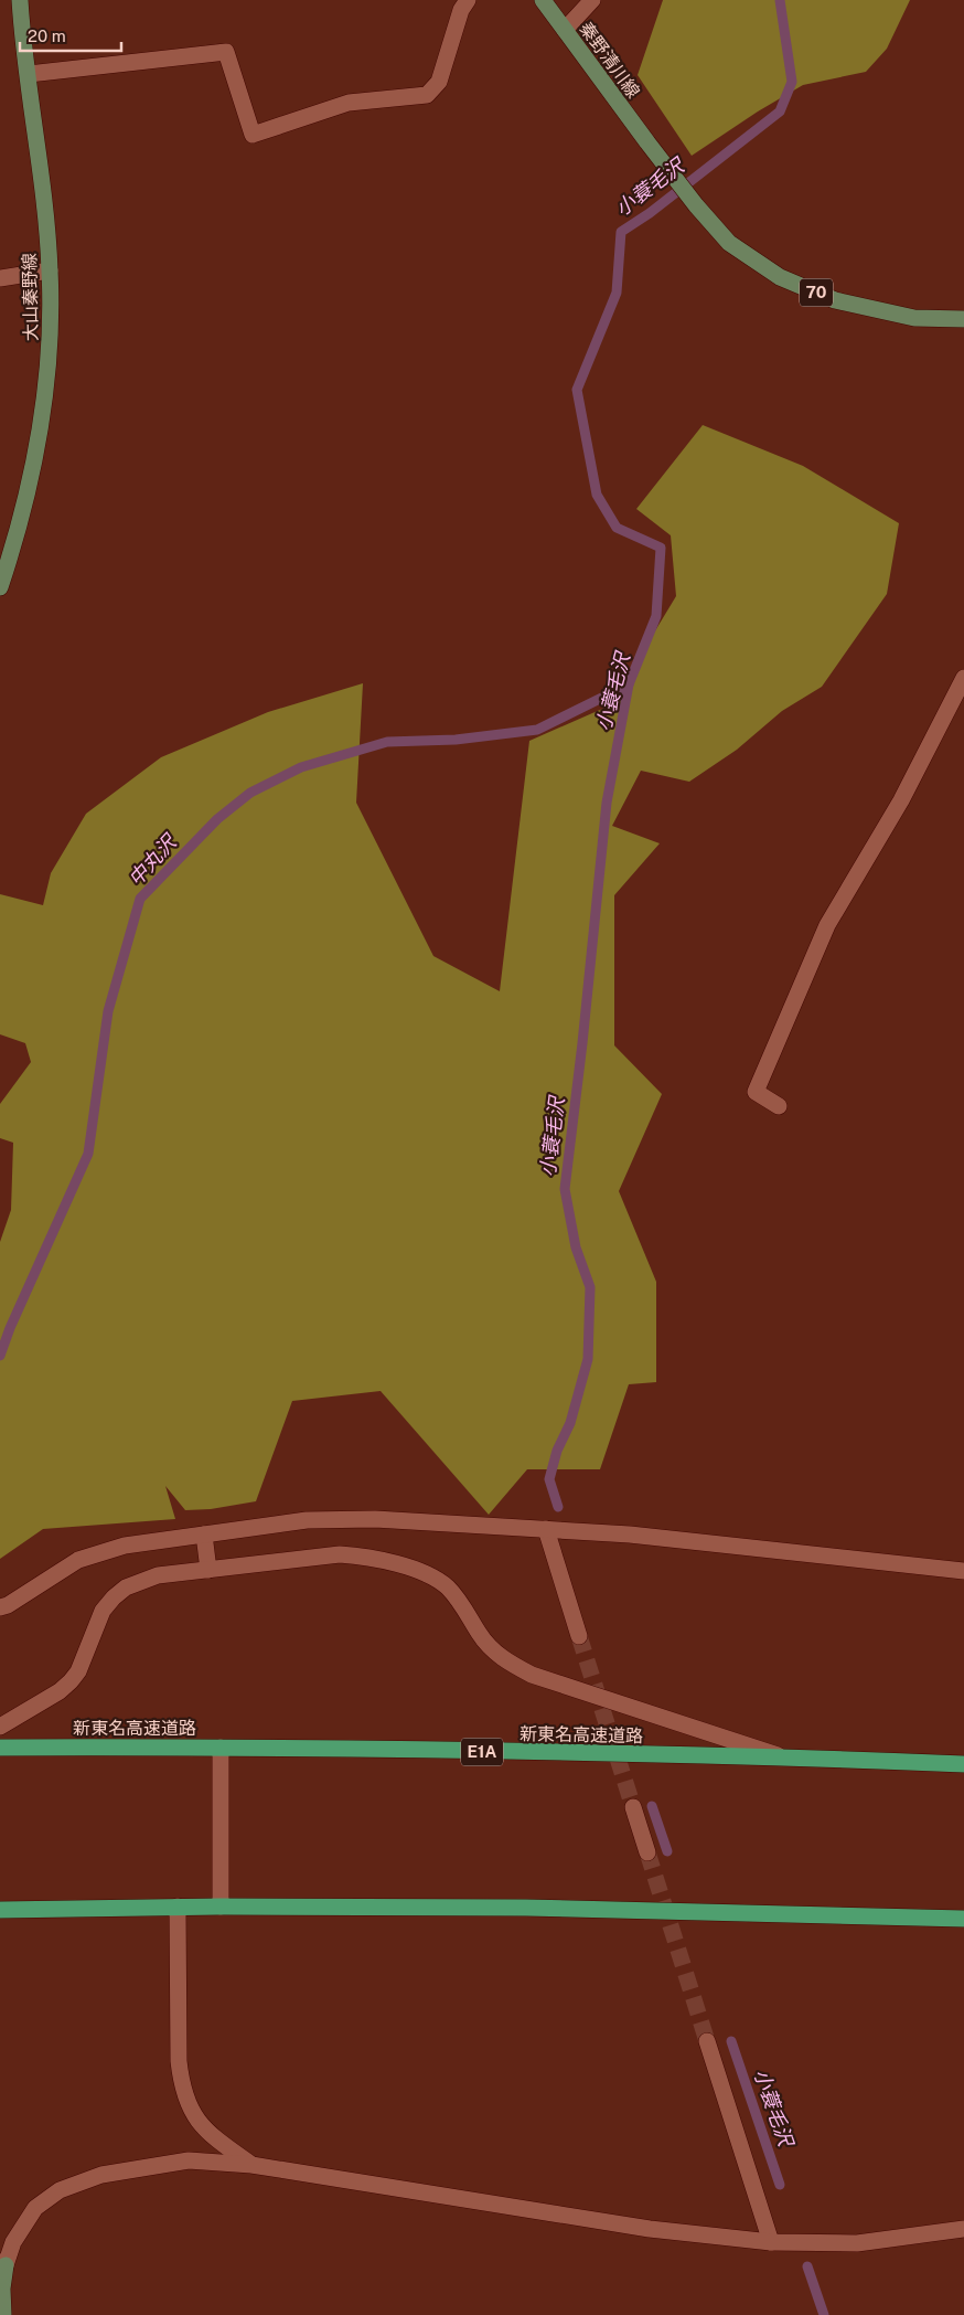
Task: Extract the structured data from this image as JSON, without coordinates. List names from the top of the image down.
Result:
{
  "streets": {
    "highway": ["新東名高速道路", "E1A"],
    "main road": ["秦野清川線", "70", "大山秦野線"]
  },
  "water": ["小蓑毛沢", "中丸沢"],
  "scale_bar": "20 m"
}
